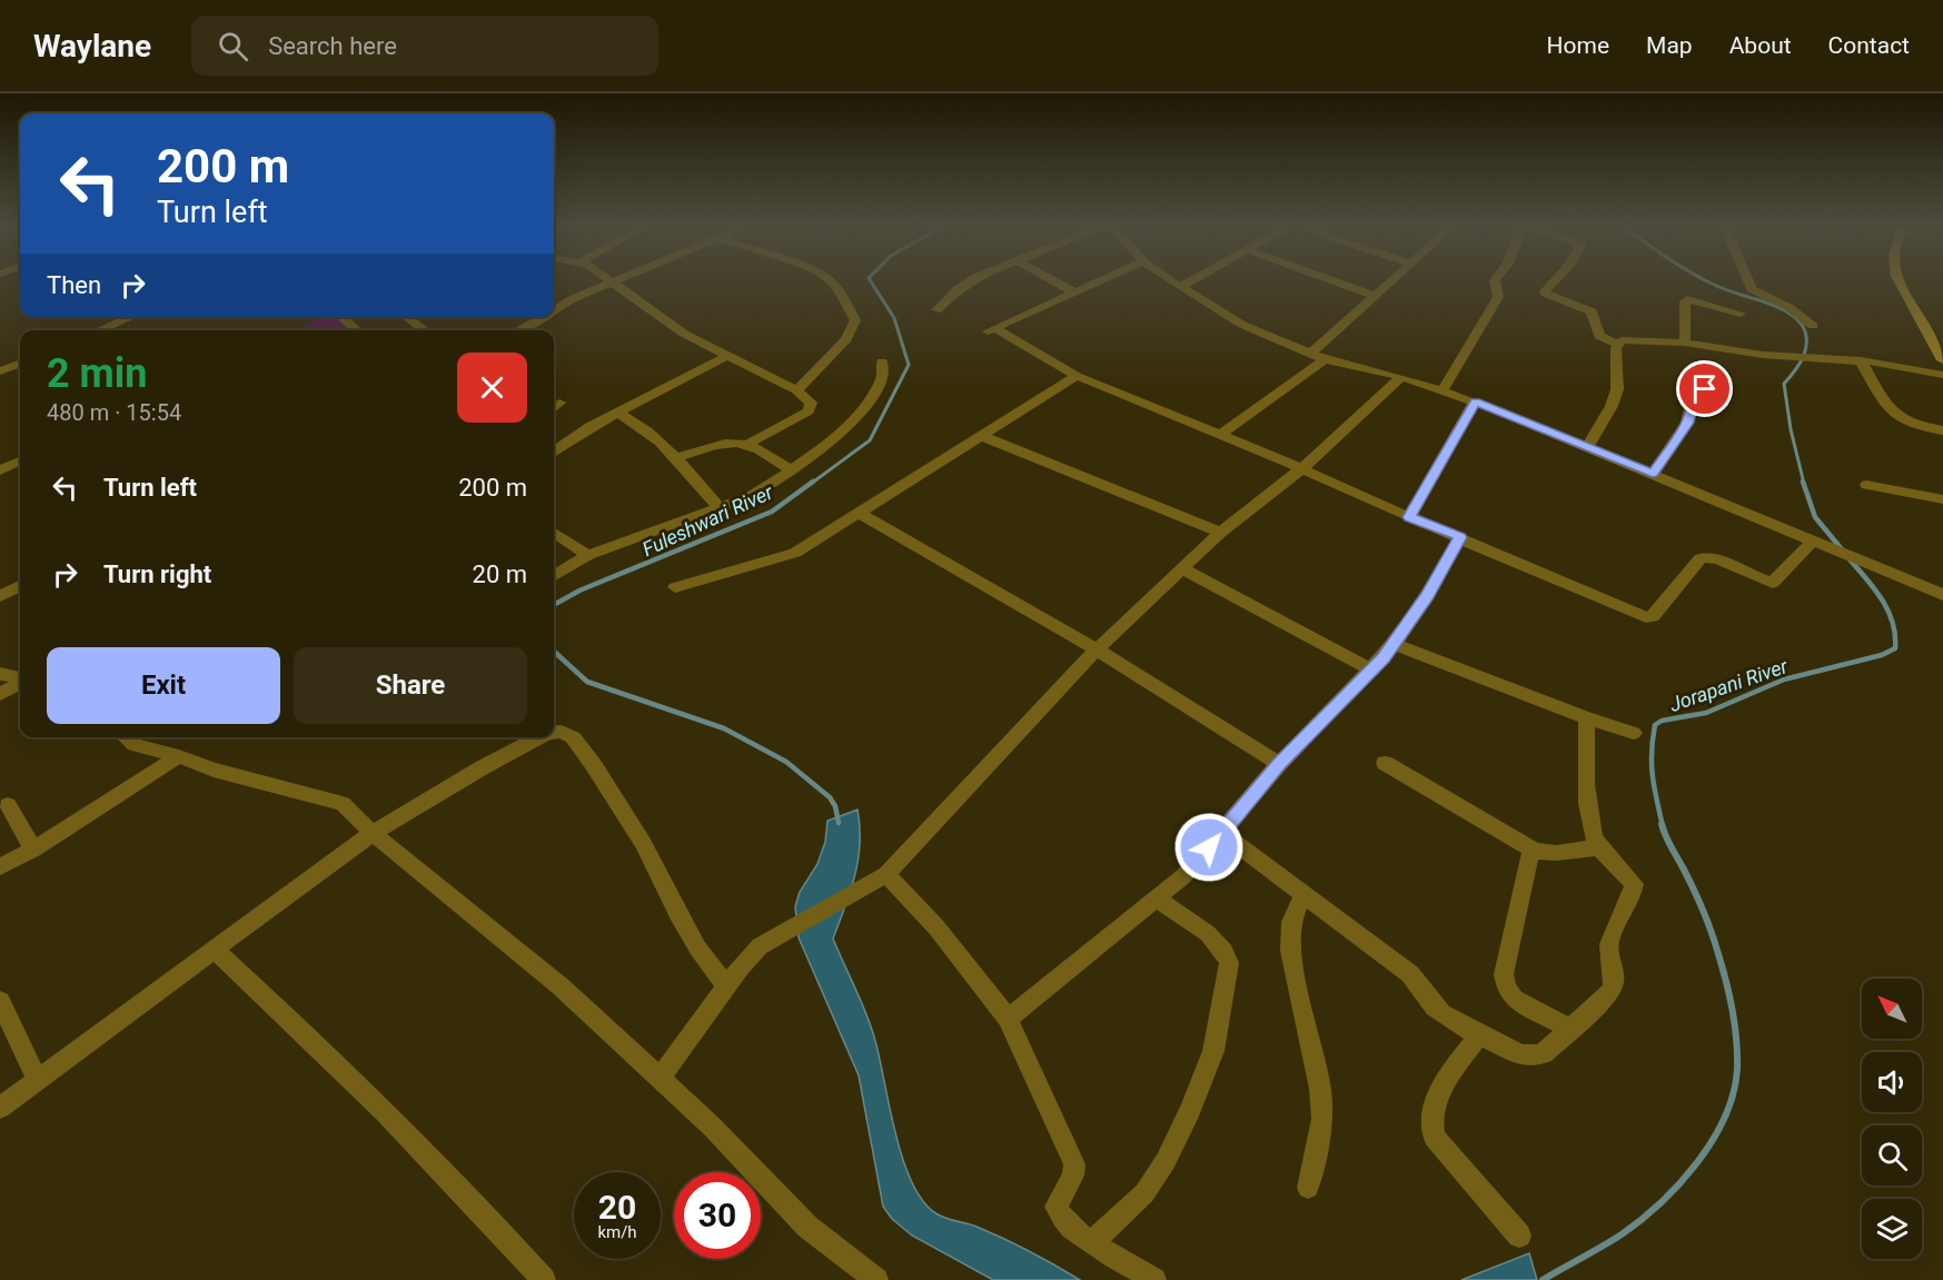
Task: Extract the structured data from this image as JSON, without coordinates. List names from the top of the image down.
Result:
{
  "water": ["Fuleshwari River", "Jorapani River"],
  "north": "top left",
  "page": {
    "header": "Waylane",
    "search": "Search here",
    "nav": [
      "Home",
      "Map",
      "About",
      "Contact"
    ],
    "turn": ["200 m", "Turn left"],
    "then": "Then",
    "heading": ["2 min", "480 m · 15:54"],
    "list": [
      {
        "name": "Turn left",
        "value": "200 m"
      },
      {
        "name": "Turn right",
        "value": "20 m"
      }
    ],
    "buttons": ["Exit", "Share"],
    "speed": "20 km/h",
    "limit": "30"
  }
}
